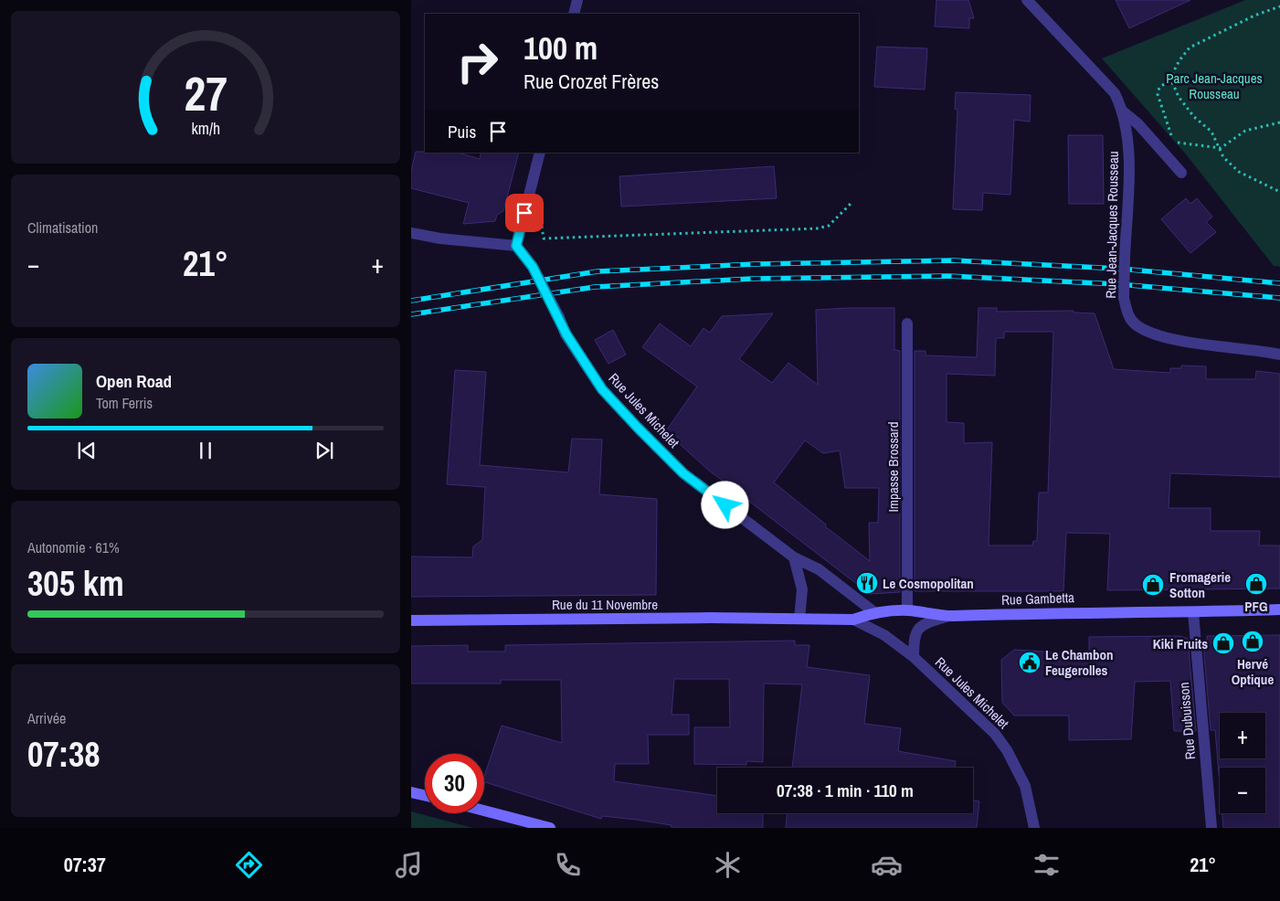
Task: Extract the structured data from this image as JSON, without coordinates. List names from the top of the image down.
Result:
{
  "streets": {
    "main road": ["Rue Gambetta", "Rue du 11 Novembre"],
    "street": [
      "Rue Jean-Jacques Rousseau",
      "Rue Jules Michelet",
      "Impasse Brossard",
      "Rue Dubuisson"
    ]
  },
  "crossings": [
    ["Rue Jules Michelet", "Rue Gambetta"],
    ["Impasse Brossard", "Rue Gambetta"],
    ["Rue Gambetta", "Rue du 11 Novembre"],
    ["Rue Gambetta", "Rue Dubuisson"]
  ],
  "parks": ["Parc Jean-Jacques Rousseau"],
  "places": {
    "restaurant": ["Le Cosmopolitan"],
    "shop": [
      "PFG",
      "Fromagerie Sotton",
      "Hervé Optique",
      "Kiki Fruits"
    ],
    "public building": ["Le Chambon Feugerolles"]
  },
  "page": {
    "turn": ["100 m", "Rue Crozet Frères"],
    "then": "Puis",
    "tile": [
      "Climatisation",
      ["Autonomie · 61%", "305 km"],
      ["Arrivée", "07:38"]
    ],
    "heat": ["−", "21°", "+"],
    "song": ["Open Road", "Tom Ferris"],
    "map_buttons": ["+", "−"],
    "limit": "30",
    "trip": "07:38 · 1 min · 110 m",
    "tabs": ["07:37", "21°"],
    "gauge": ["27", "km/h"]
  }
}
